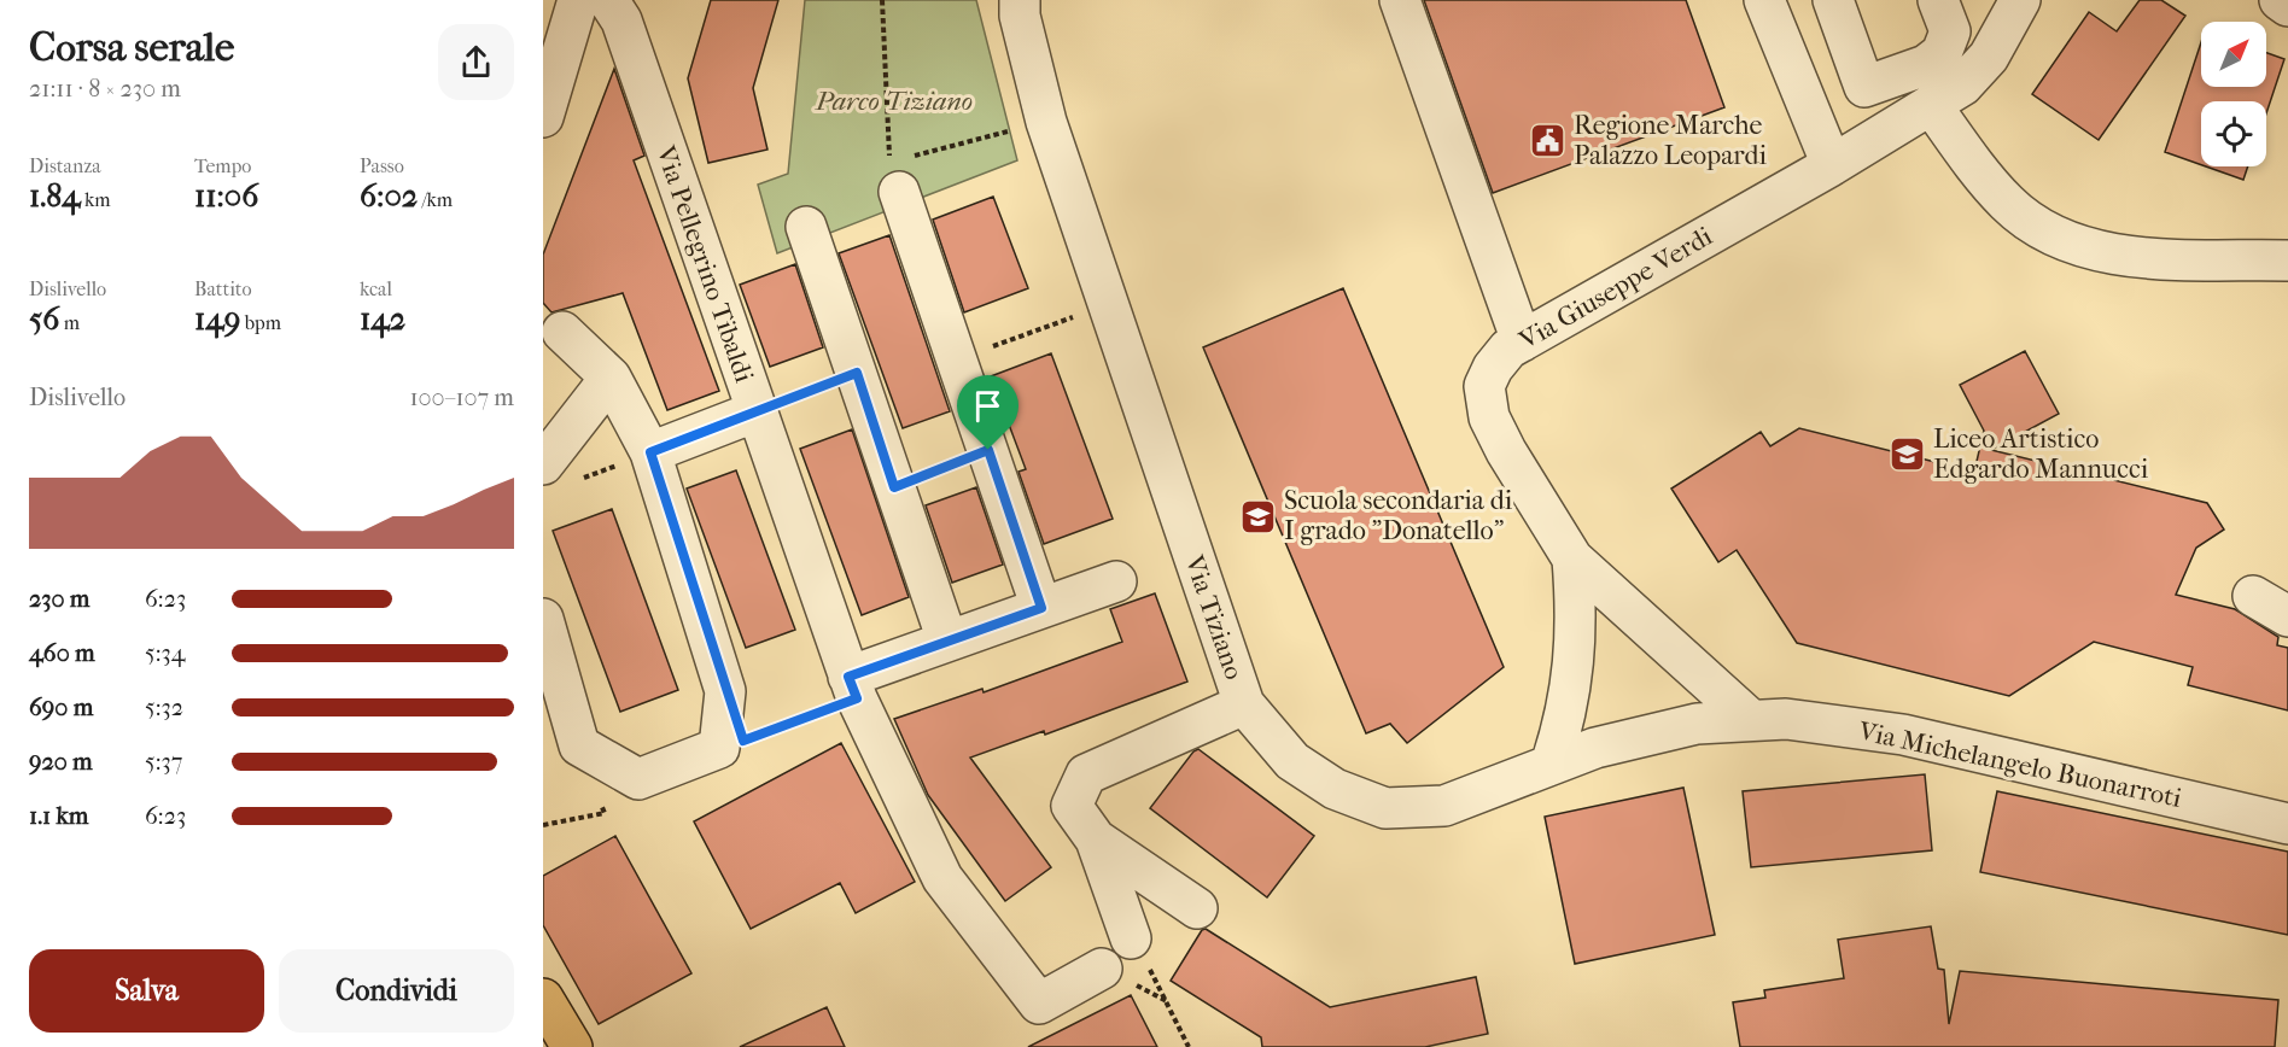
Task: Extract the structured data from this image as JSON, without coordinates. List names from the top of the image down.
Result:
{
  "streets": {
    "street": [
      "Via Pellegrino Tibaldi",
      "Via Giuseppe Verdi",
      "Via Tiziano",
      "Via Michelangelo Buonarroti"
    ]
  },
  "crossings": [
    ["Via Giuseppe Verdi", "Via Tiziano"],
    ["Via Giuseppe Verdi", "Via Michelangelo Buonarroti"],
    ["Via Tiziano", "Via Michelangelo Buonarroti"]
  ],
  "parks": ["Parco Tiziano"],
  "places": {
    "public building": ["Regione Marche Palazzo Leopardi"],
    "school or university": ["Liceo Artistico Edgardo Mannucci", "Scuola secondaria di I grado \"Donatello\""]
  },
  "north": "top right",
  "page": {
    "heading": ["Corsa serale", "21:11 · 8 × 230 m"],
    "stats": [
      ["Distanza", "1.84 km"],
      ["Tempo", "11:06"],
      ["Passo", "6:02 /km"],
      ["Dislivello", "56 m"],
      ["Battito", "149 bpm"],
      ["kcal", "142"]
    ],
    "chart": ["Dislivello", "100–107 m"],
    "list": [
      {
        "name": "230 m",
        "note": "6:23"
      },
      {
        "name": "460 m",
        "note": "5:34"
      },
      {
        "name": "690 m",
        "note": "5:32"
      },
      {
        "name": "920 m",
        "note": "5:37"
      },
      {
        "name": "1.1 km",
        "note": "6:23"
      }
    ],
    "buttons": ["Salva", "Condividi"]
  }
}
